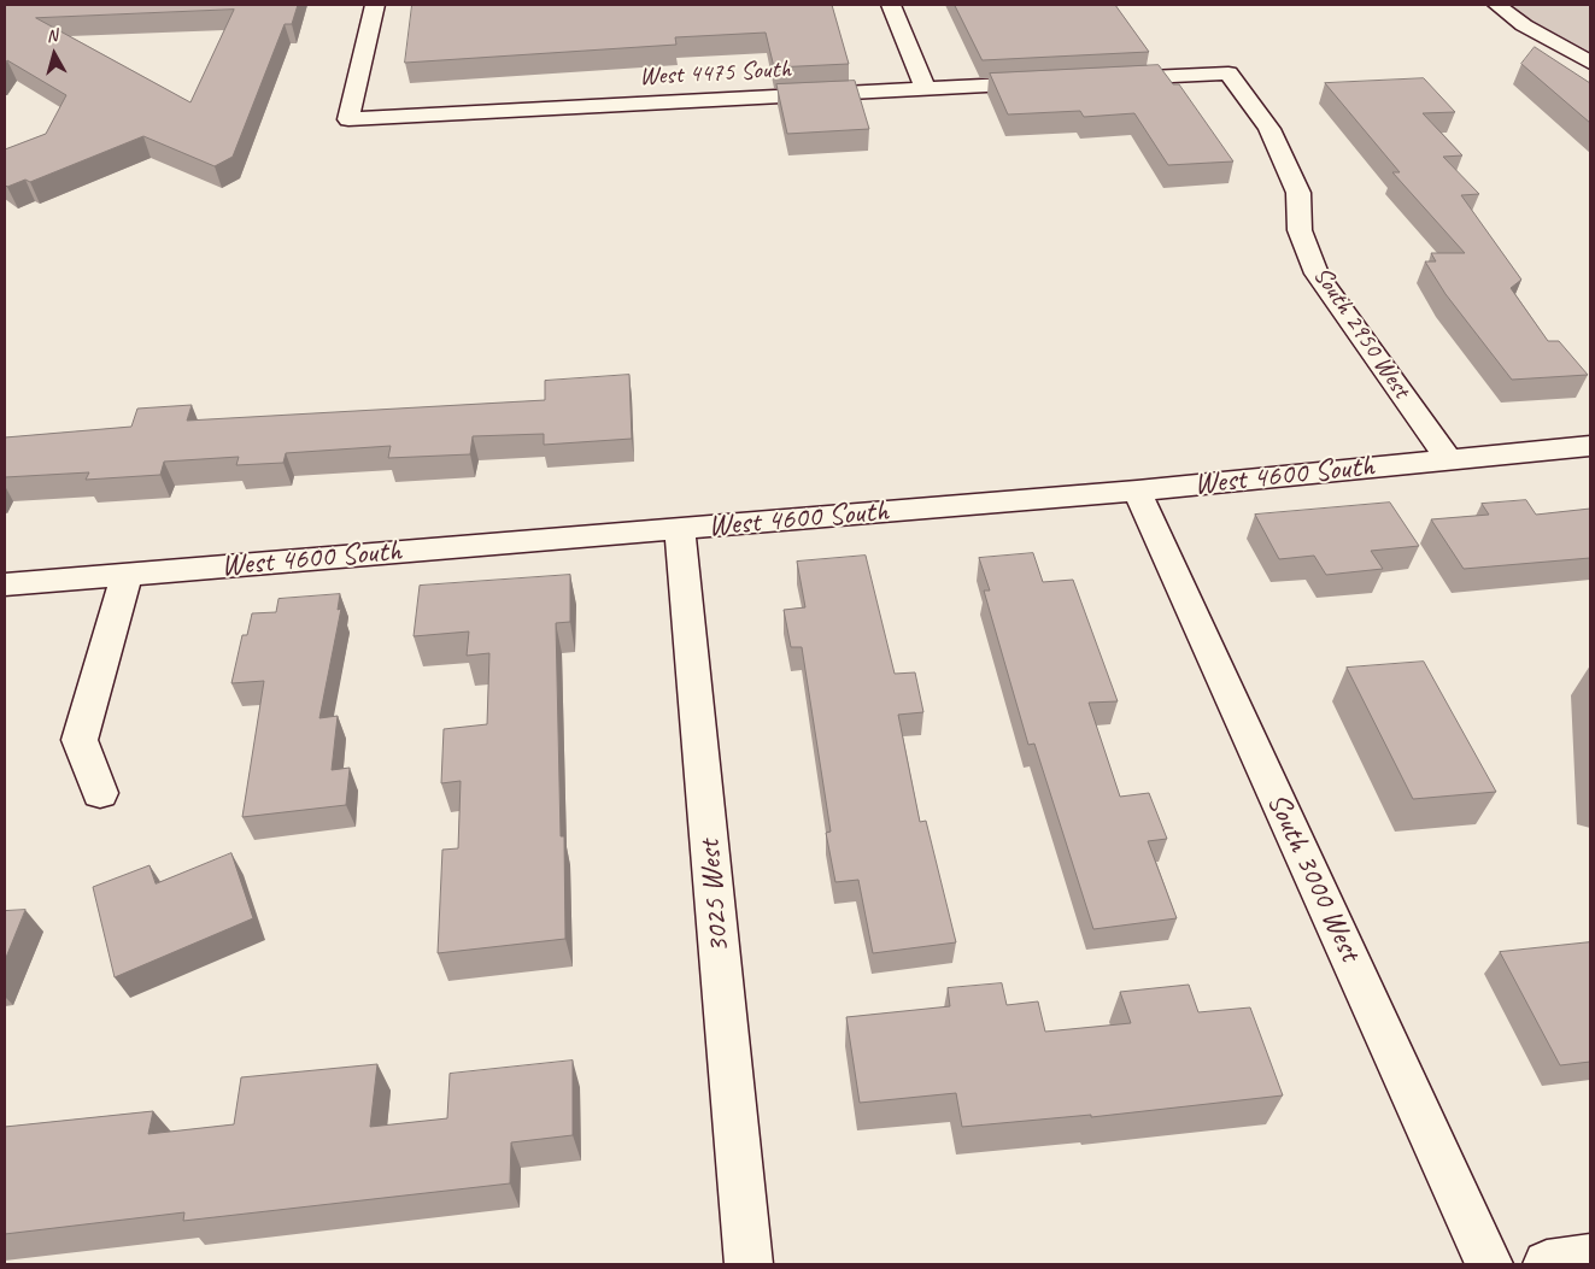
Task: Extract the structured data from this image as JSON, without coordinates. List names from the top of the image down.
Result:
{
  "streets": {
    "street": [
      "West 4475 South",
      "South 2950 West",
      "West 4600 South",
      "South 3000 West",
      "3025 West"
    ]
  },
  "crossings": [
    ["South 2950 West", "West 4600 South"],
    ["West 4600 South", "South 3000 West"],
    ["West 4600 South", "3025 West"]
  ],
  "north": "top"
}
